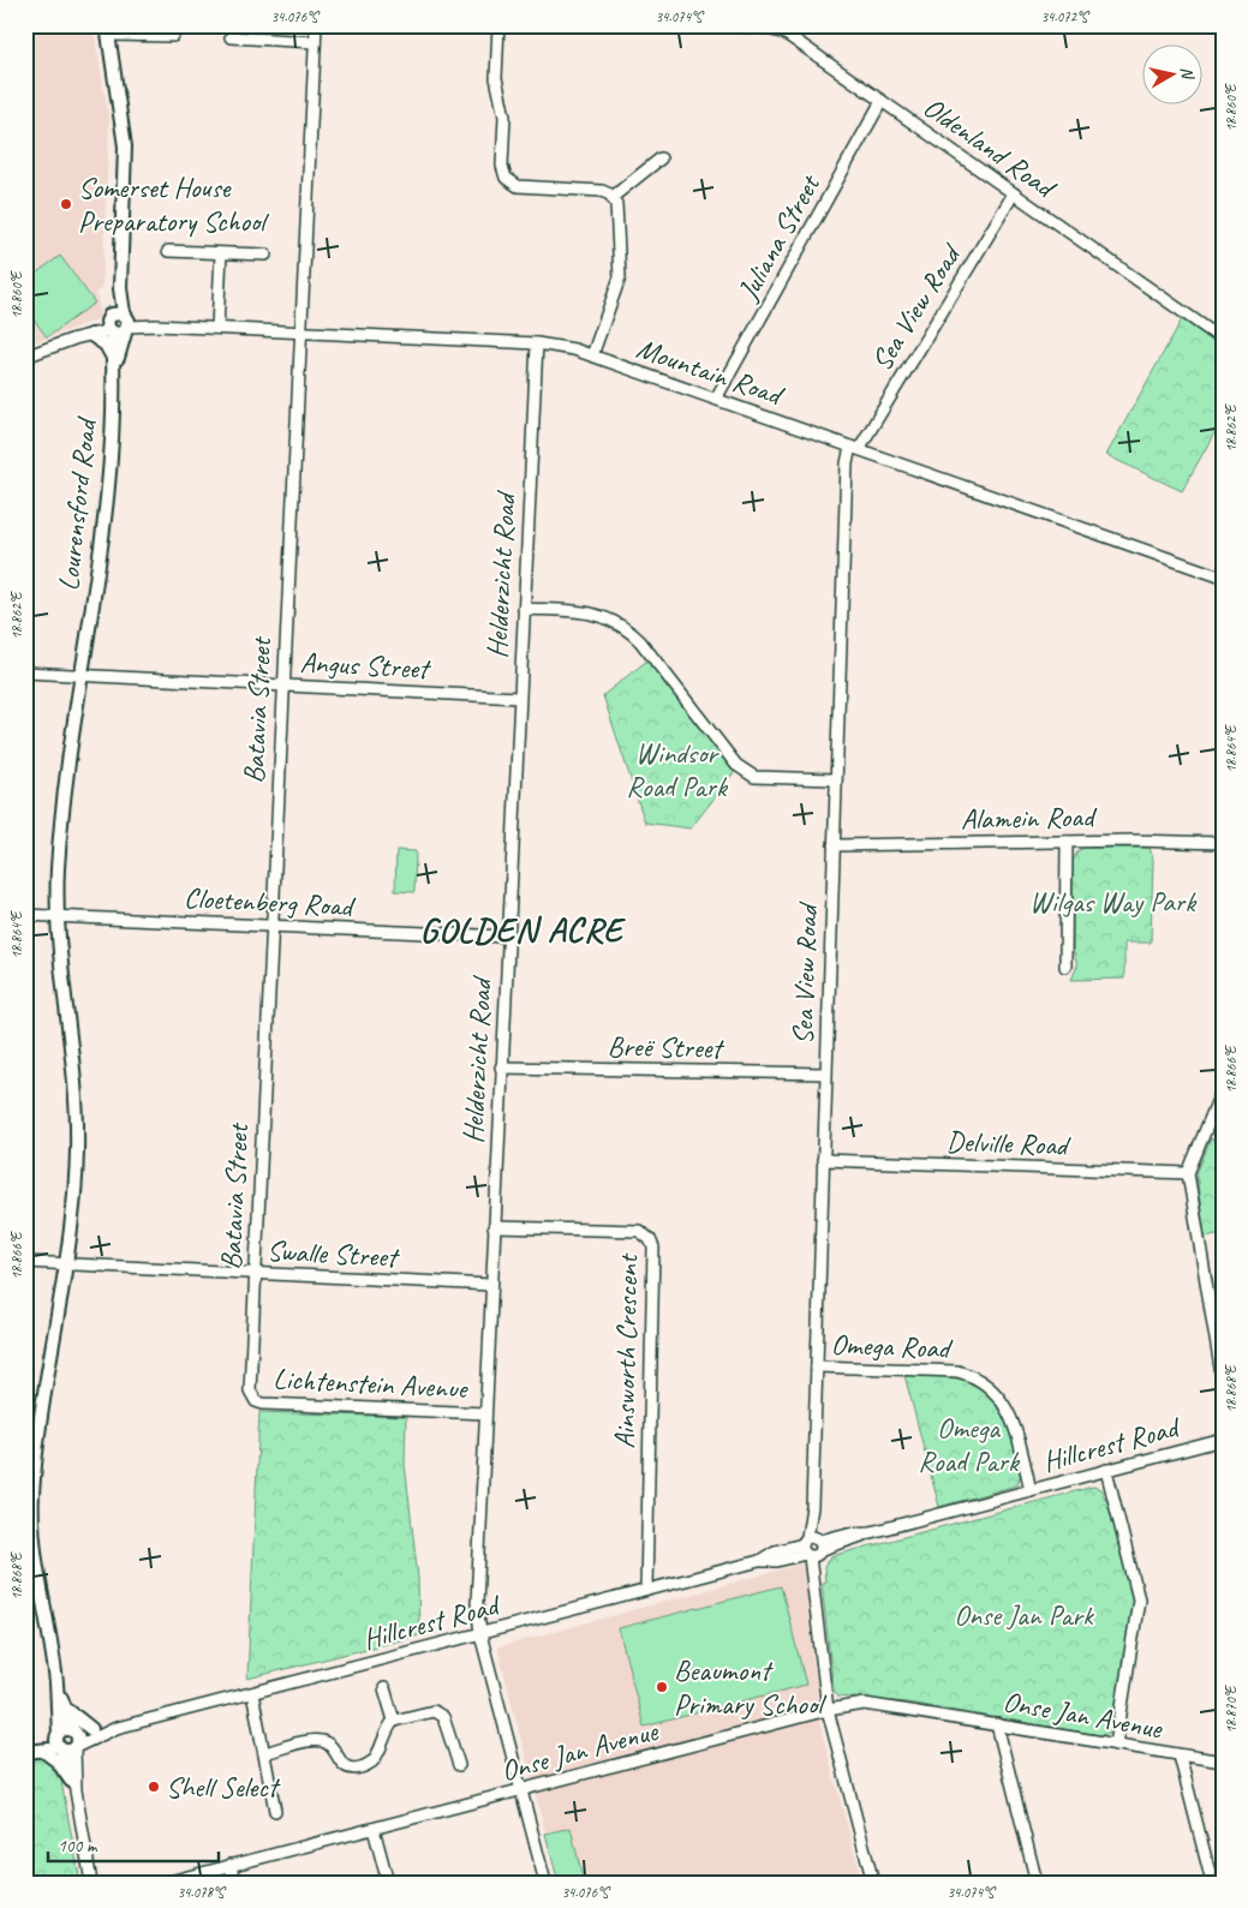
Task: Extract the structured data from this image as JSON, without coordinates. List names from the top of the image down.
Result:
{
  "streets": {
    "street": [
      "Oldenland Road",
      "Juliana Street",
      "Sea View Road",
      "Mountain Road",
      "Lourensford Road",
      "Helderzicht Road",
      "Angus Street",
      "Batavia Street",
      "Alamein Road",
      "Cloetenberg Road",
      "Breë Street",
      "Delville Road",
      "Swalle Street",
      "Omega Road",
      "Ainsworth Crescent",
      "Lichtenstein Avenue",
      "Hillcrest Road",
      "Onse Jan Avenue"
    ]
  },
  "crossings": [
    ["Oldenland Road", "Juliana Street"],
    ["Oldenland Road", "Sea View Road"],
    ["Juliana Street", "Mountain Road"],
    ["Sea View Road", "Mountain Road"],
    ["Sea View Road", "Alamein Road"],
    ["Sea View Road", "Breë Street"],
    ["Sea View Road", "Delville Road"],
    ["Sea View Road", "Omega Road"],
    ["Sea View Road", "Hillcrest Road"],
    ["Sea View Road", "Onse Jan Avenue"],
    ["Mountain Road", "Lourensford Road"],
    ["Mountain Road", "Helderzicht Road"],
    ["Mountain Road", "Batavia Street"],
    ["Lourensford Road", "Angus Street"],
    ["Lourensford Road", "Cloetenberg Road"],
    ["Lourensford Road", "Swalle Street"],
    ["Lourensford Road", "Hillcrest Road"],
    ["Helderzicht Road", "Angus Street"],
    ["Helderzicht Road", "Cloetenberg Road"],
    ["Helderzicht Road", "Breë Street"],
    ["Helderzicht Road", "Swalle Street"],
    ["Helderzicht Road", "Ainsworth Crescent"],
    ["Helderzicht Road", "Lichtenstein Avenue"],
    ["Helderzicht Road", "Hillcrest Road"],
    ["Helderzicht Road", "Onse Jan Avenue"],
    ["Angus Street", "Batavia Street"],
    ["Batavia Street", "Cloetenberg Road"],
    ["Batavia Street", "Swalle Street"],
    ["Batavia Street", "Lichtenstein Avenue"],
    ["Omega Road", "Hillcrest Road"],
    ["Ainsworth Crescent", "Hillcrest Road"]
  ],
  "districts": ["GOLDEN ACRE"],
  "parks": [
    "Windsor Road Park",
    "Wilgas Way Park",
    "Omega Road Park",
    "Onse Jan Park"
  ],
  "places": ["Somerset House Preparatory School", "Beaumont Primary School", "Shell Select"],
  "scale_bar": "100 m",
  "north": "right",
  "coordinates": [
    "34.076°S",
    "34.074°S",
    "34.072°S",
    "18.860°E",
    "18.862°E",
    "18.864°E",
    "18.866°E",
    "18.868°E",
    "18.870°E",
    "34.078°S"
  ]
}
